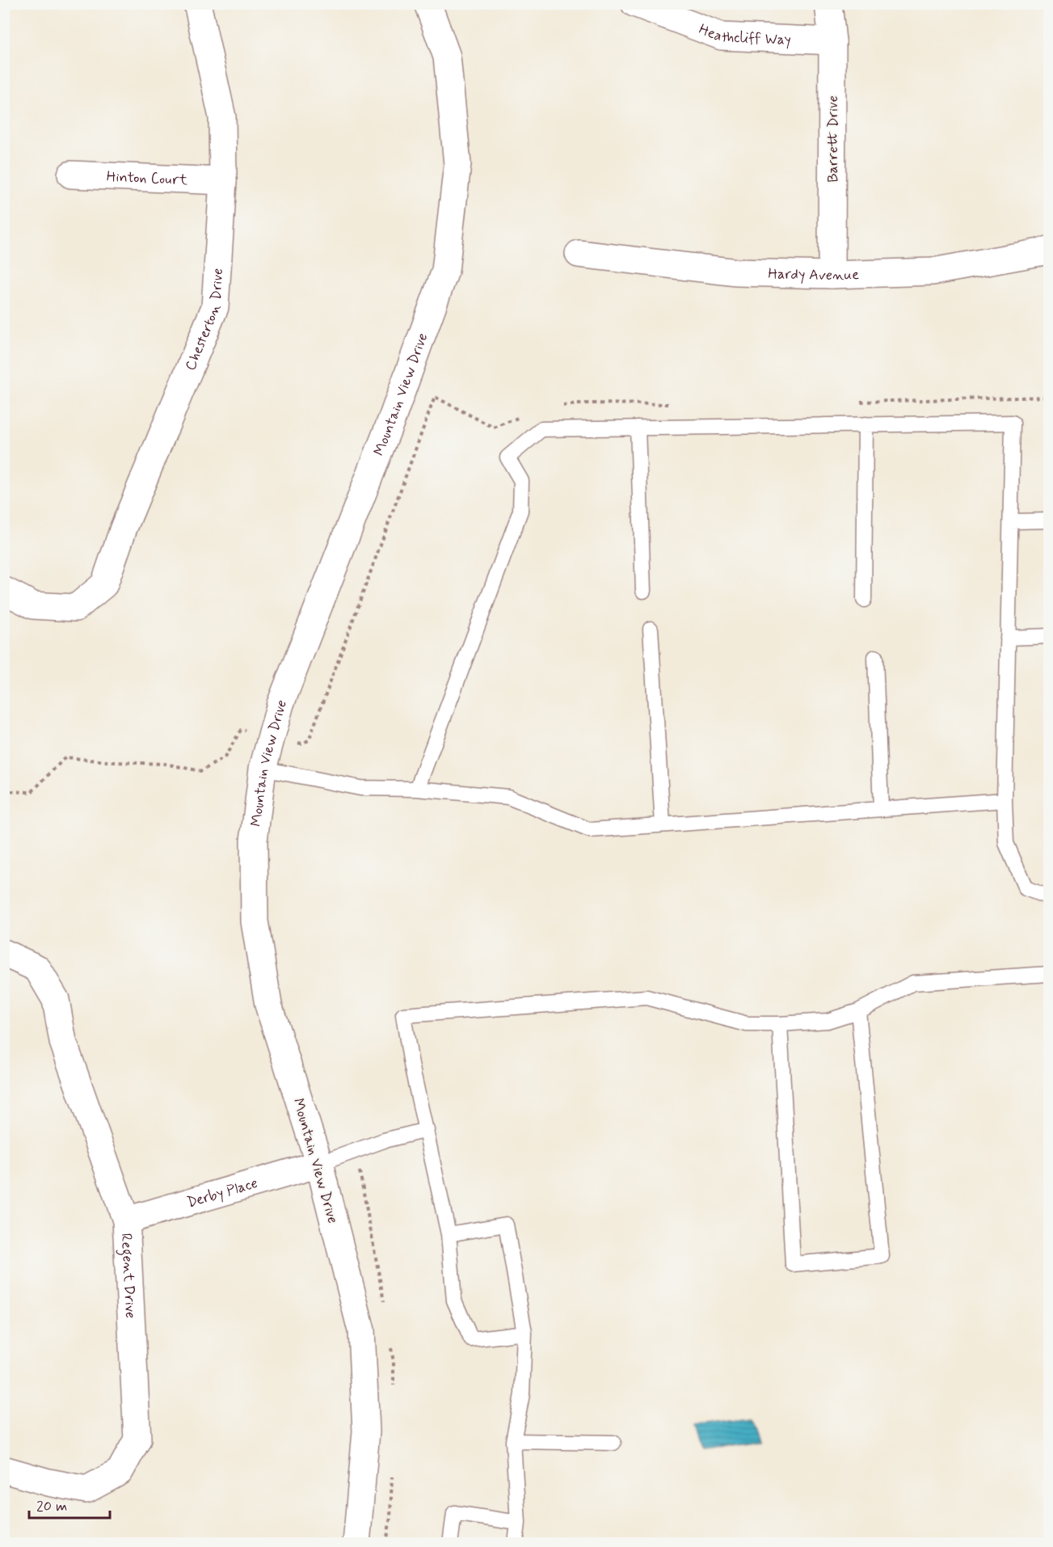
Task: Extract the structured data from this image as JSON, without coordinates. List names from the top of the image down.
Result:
{
  "streets": {
    "street": [
      "Heathcliff Way",
      "Barrett Drive",
      "Hinton Court",
      "Hardy Avenue",
      "Chesterton Drive",
      "Mountain View Drive",
      "Derby Place",
      "Regent Drive"
    ]
  },
  "crossings": [
    ["Heathcliff Way", "Barrett Drive"],
    ["Barrett Drive", "Hardy Avenue"],
    ["Hinton Court", "Chesterton Drive"],
    ["Mountain View Drive", "Derby Place"],
    ["Derby Place", "Regent Drive"]
  ],
  "scale_bar": "20 m"
}
